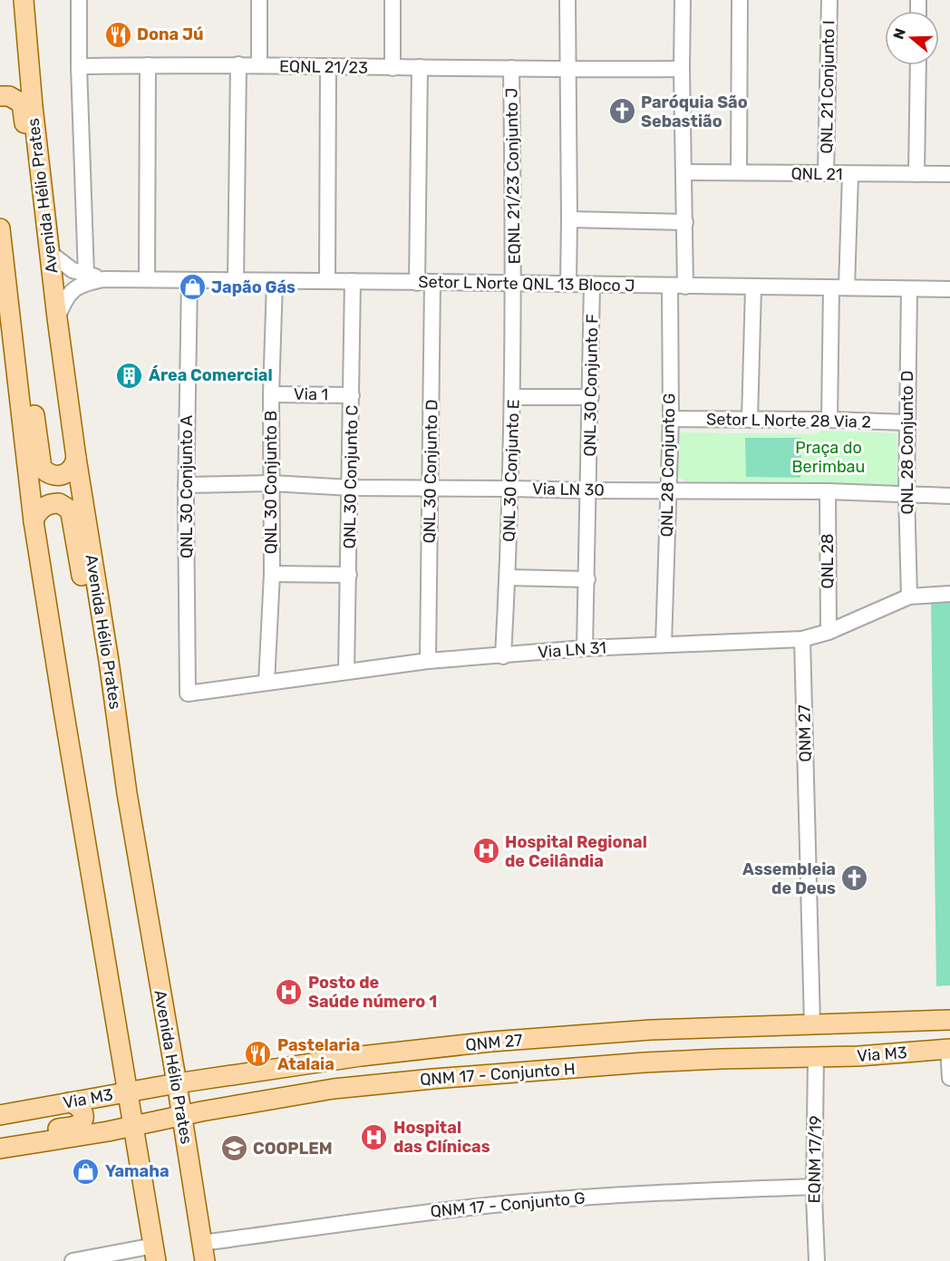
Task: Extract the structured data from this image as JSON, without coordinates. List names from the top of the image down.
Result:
{
  "streets": {
    "main road": [
      "Avenida Hélio Prates",
      "QNM 27",
      "Via M3",
      "QNM 17 - Conjunto H"
    ],
    "street": [
      "EQNL 21/23",
      "QNL 21 Conjunto I",
      "QNL 21",
      "EQNL 21/23 Conjunto J",
      "Setor L Norte QNL 13 Bloco J",
      "QNL 30 Conjunto F",
      "Via 1",
      "Setor L Norte 28 Via 2",
      "QNL 28 Conjunto D",
      "QNL 28 Conjunto G",
      "QNL 30 Conjunto E",
      "QNL 30 Conjunto D",
      "QNL 30 Conjunto C",
      "QNL 30 Conjunto B",
      "QNL 30 Conjunto A",
      "Via LN 30",
      "QNL 28",
      "Via LN 31",
      "EQNM 17/19",
      "QNM 17 - Conjunto G"
    ]
  },
  "crossings": [
    ["EQNL 21/23", "EQNL 21/23 Conjunto J"],
    ["EQNL 21/23", "QNL 30 Conjunto D"],
    ["QNL 21 Conjunto I", "QNL 21"],
    ["EQNL 21/23 Conjunto J", "Setor L Norte QNL 13 Bloco J"],
    ["EQNL 21/23 Conjunto J", "QNL 30 Conjunto E"],
    ["Avenida Hélio Prates", "QNM 27"],
    ["Avenida Hélio Prates", "Via M3"],
    ["Avenida Hélio Prates", "QNM 17 - Conjunto H"],
    ["Avenida Hélio Prates", "QNM 17 - Conjunto G"],
    ["Setor L Norte QNL 13 Bloco J", "QNL 30 Conjunto F"],
    ["Setor L Norte QNL 13 Bloco J", "QNL 28 Conjunto D"],
    ["Setor L Norte QNL 13 Bloco J", "QNL 28 Conjunto G"],
    ["Setor L Norte QNL 13 Bloco J", "QNL 30 Conjunto E"],
    ["Setor L Norte QNL 13 Bloco J", "QNL 30 Conjunto D"],
    ["Setor L Norte QNL 13 Bloco J", "QNL 30 Conjunto C"],
    ["Setor L Norte QNL 13 Bloco J", "QNL 30 Conjunto B"],
    ["Setor L Norte QNL 13 Bloco J", "QNL 30 Conjunto A"],
    ["QNL 30 Conjunto F", "Via LN 30"],
    ["QNL 30 Conjunto F", "Via LN 31"],
    ["Via 1", "QNL 30 Conjunto C"],
    ["Via 1", "QNL 30 Conjunto B"],
    ["Setor L Norte 28 Via 2", "QNL 28 Conjunto D"],
    ["Setor L Norte 28 Via 2", "QNL 28 Conjunto G"],
    ["QNL 28 Conjunto D", "Via LN 30"],
    ["QNL 28 Conjunto D", "Via LN 31"],
    ["QNL 28 Conjunto G", "Via LN 30"],
    ["QNL 28 Conjunto G", "Via LN 31"],
    ["QNL 30 Conjunto E", "Via LN 30"],
    ["QNL 30 Conjunto E", "Via LN 31"],
    ["QNL 30 Conjunto D", "Via LN 30"],
    ["QNL 30 Conjunto D", "Via LN 31"],
    ["QNL 30 Conjunto C", "Via LN 30"],
    ["QNL 30 Conjunto C", "Via LN 31"],
    ["QNL 30 Conjunto B", "Via LN 30"],
    ["QNL 30 Conjunto B", "Via LN 31"],
    ["QNL 30 Conjunto A", "Via LN 30"],
    ["QNL 30 Conjunto A", "Via LN 31"],
    ["Via LN 30", "QNL 28"],
    ["QNL 28", "Via LN 31"],
    ["Via LN 31", "QNM 27"],
    ["QNM 27", "Via M3"],
    ["Via M3", "QNM 17 - Conjunto H"],
    ["Via M3", "EQNM 17/19"],
    ["QNM 17 - Conjunto H", "EQNM 17/19"],
    ["EQNM 17/19", "QNM 17 - Conjunto G"]
  ],
  "parks": ["Praça do Berimbau"],
  "places": {
    "restaurant": ["Dona Jú", "Pastelaria Atalaia"],
    "church": ["Paróquia São Sebastião", "Assembleia de Deus"],
    "shop": ["Japão Gás", "Yamaha"],
    "building": ["Área Comercial"],
    "hospital": ["Hospital Regional de Ceilândia", "Posto de Saúde número 1", "Hospital das Clínicas"],
    "school or university": ["COOPLEM"]
  },
  "north": "left"
}
